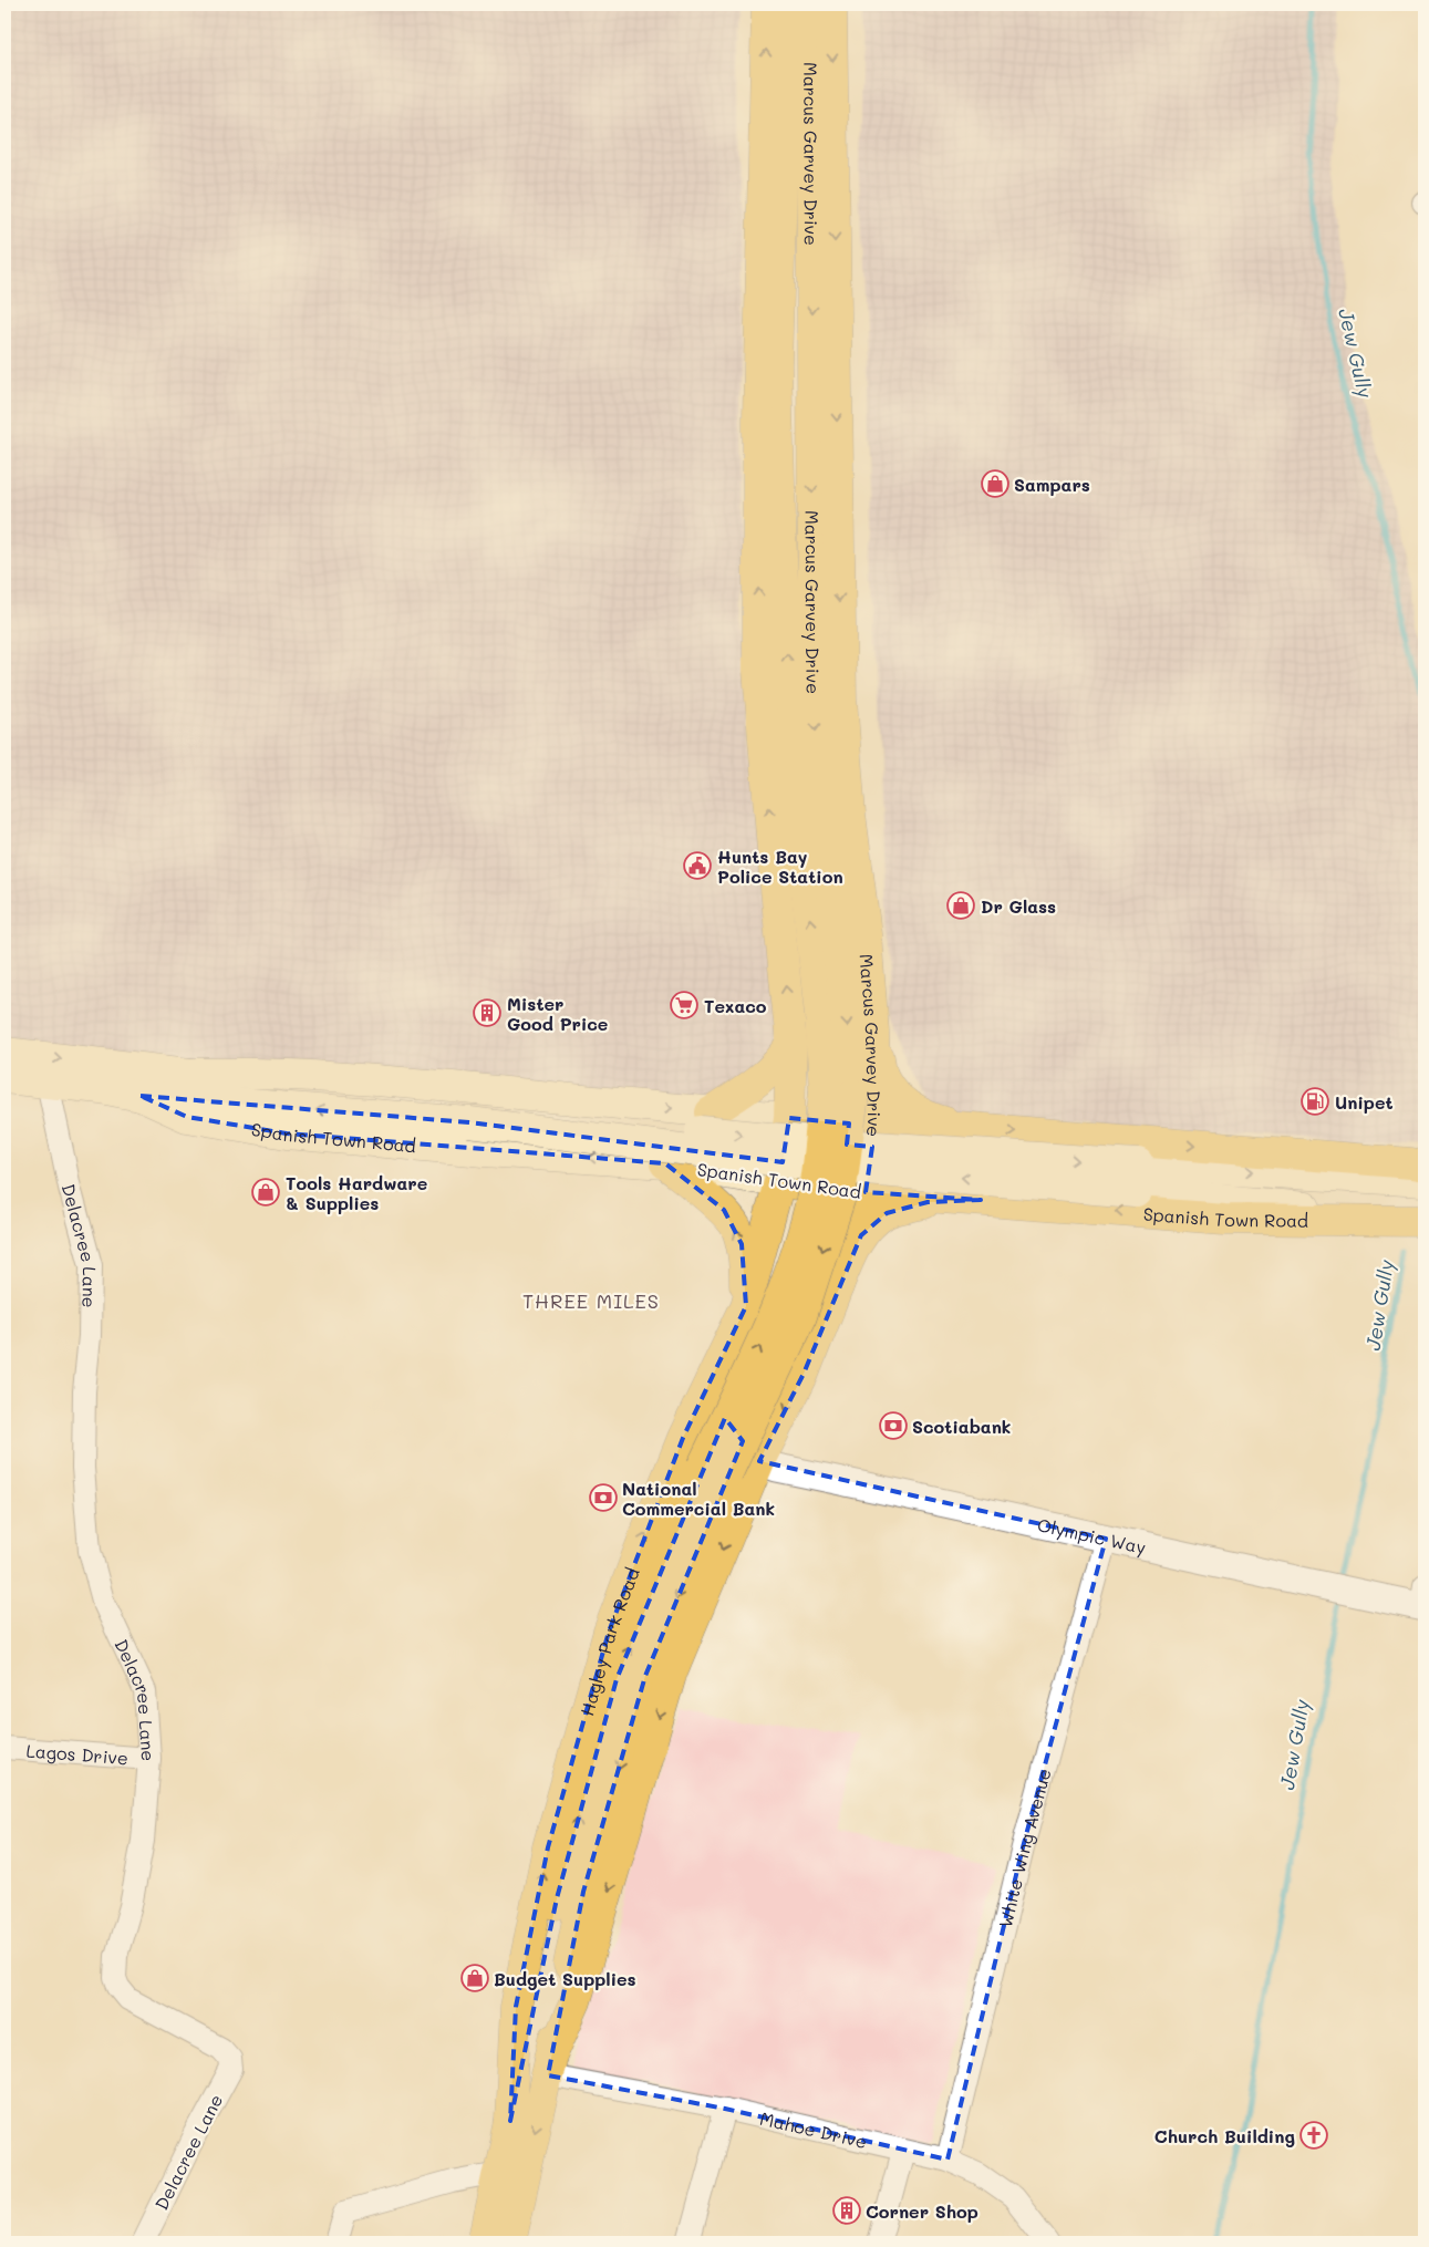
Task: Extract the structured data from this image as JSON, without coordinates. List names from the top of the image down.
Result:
{
  "streets": {
    "main road": ["Marcus Garvey Drive", "Spanish Town Road", "Hagley Park Road"],
    "street": [
      "Delacree Lane",
      "Olympic Way",
      "Lagos Drive",
      "White Wing Avenue",
      "Mahoe Drive"
    ]
  },
  "crossings": [
    ["Marcus Garvey Drive", "Spanish Town Road"],
    ["Marcus Garvey Drive", "Hagley Park Road"],
    ["Spanish Town Road", "Delacree Lane"],
    ["Spanish Town Road", "Hagley Park Road"],
    ["Delacree Lane", "Lagos Drive"],
    ["Olympic Way", "Hagley Park Road"],
    ["Olympic Way", "White Wing Avenue"],
    ["Hagley Park Road", "Mahoe Drive"],
    ["White Wing Avenue", "Mahoe Drive"]
  ],
  "districts": ["THREE MILES"],
  "water": ["Jew Gully"],
  "places": {
    "shop": [
      "Sampars",
      "Dr Glass",
      "Tools Hardware & Supplies",
      "Budget Supplies"
    ],
    "public building": ["Hunts Bay Police Station"],
    "supermarket": ["Texaco"],
    "building": ["Mister Good Price", "Corner Shop"],
    "fuel station": ["Unipet"],
    "bank": ["Scotiabank", "National Commercial Bank"],
    "church": ["Church Building"]
  }
}
